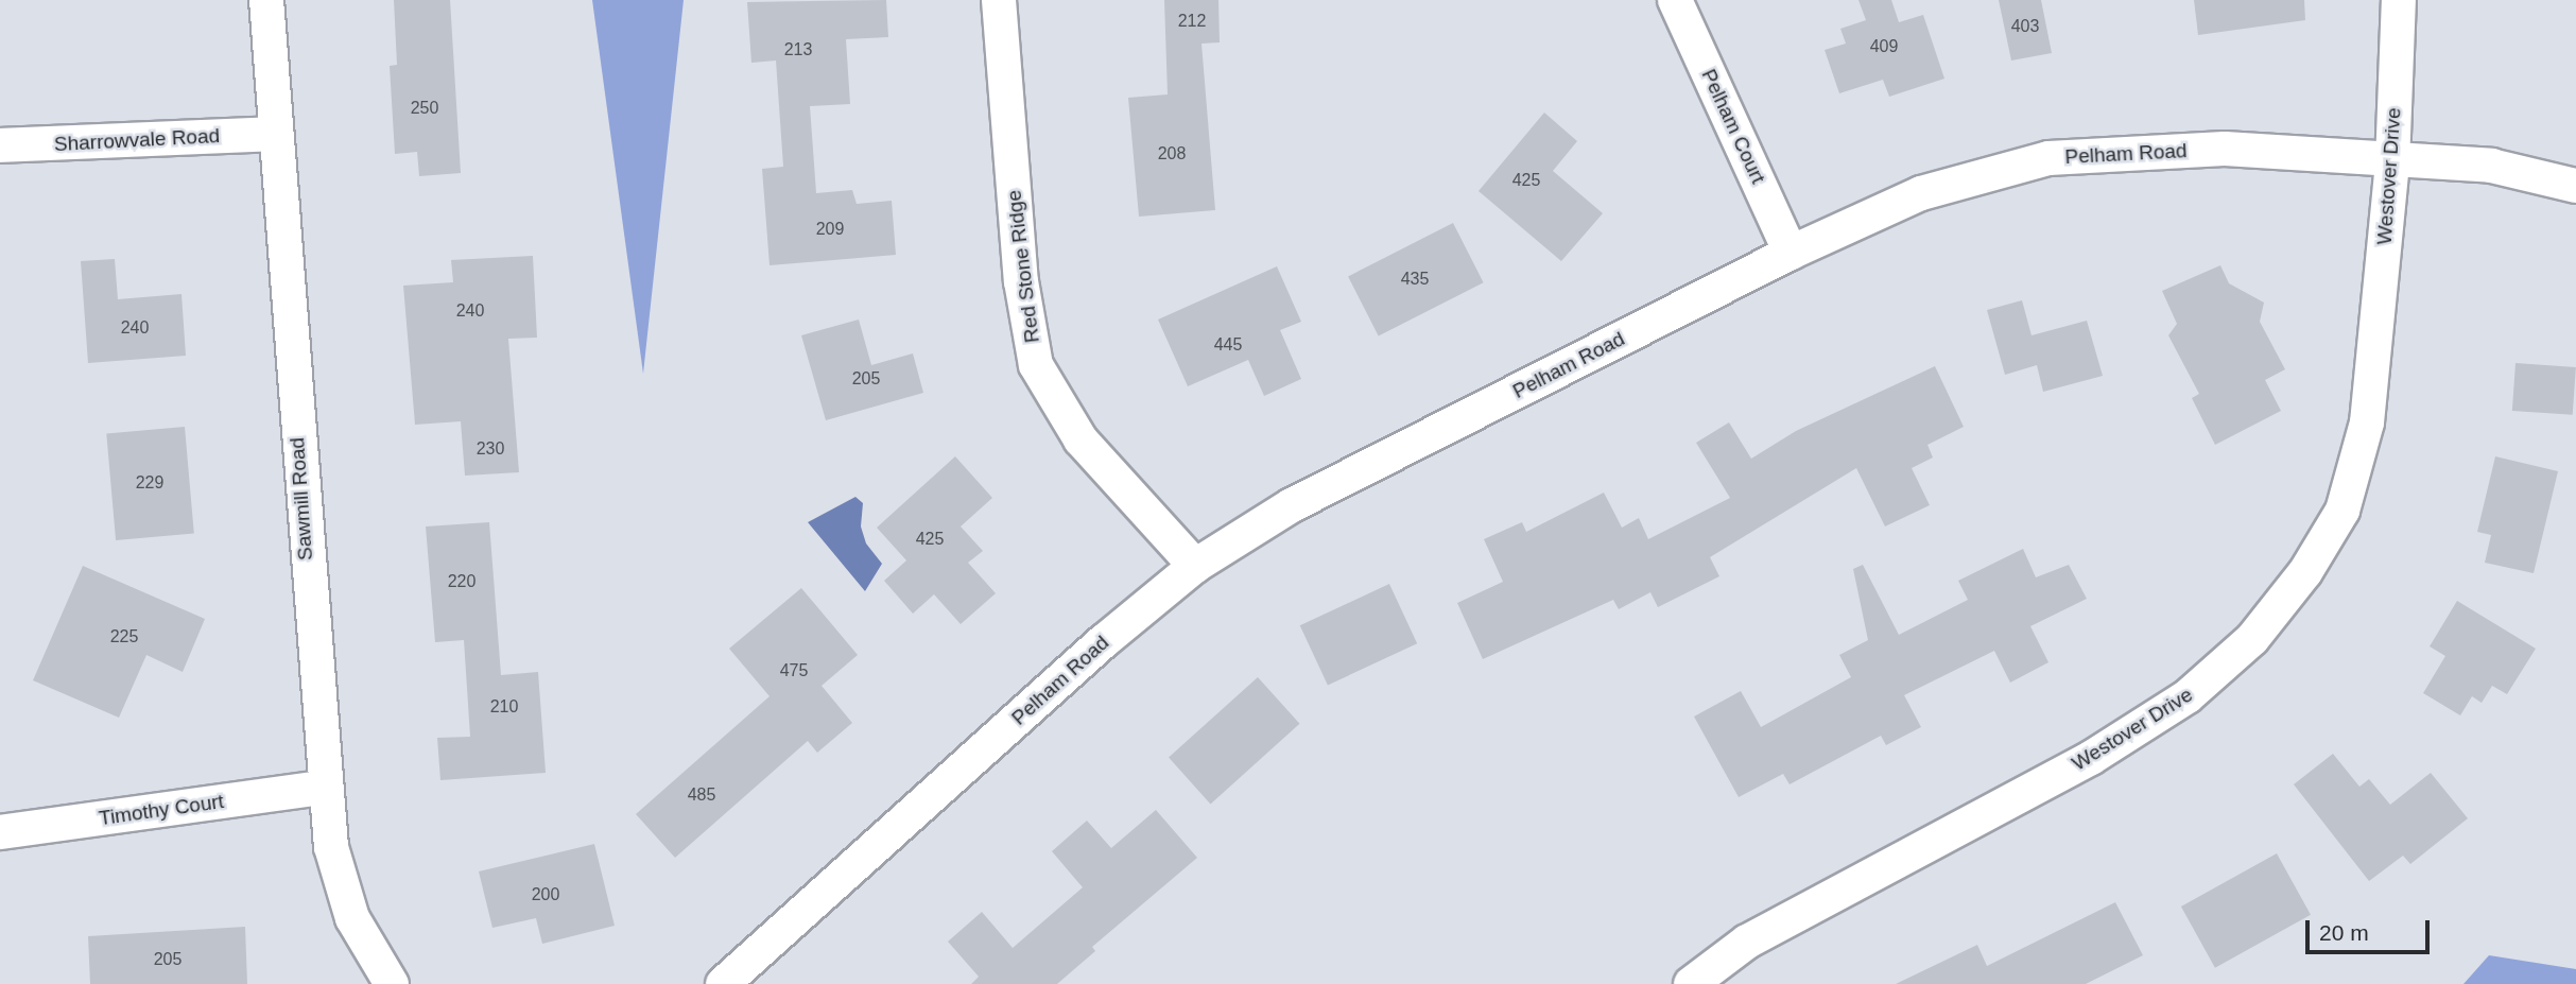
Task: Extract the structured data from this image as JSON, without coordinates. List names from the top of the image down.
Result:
{
  "streets": {
    "street": [
      "Pelham Court",
      "Sharrowvale Road",
      "Pelham Road",
      "Westover Drive",
      "Red Stone Ridge",
      "Sawmill Road",
      "Timothy Court"
    ]
  },
  "crossings": [
    ["Pelham Court", "Pelham Road"],
    ["Sharrowvale Road", "Sawmill Road"],
    ["Pelham Road", "Westover Drive"],
    ["Pelham Road", "Red Stone Ridge"],
    ["Sawmill Road", "Timothy Court"]
  ],
  "house_numbers": [
    "212",
    "403",
    "409",
    "213",
    "250",
    "208",
    "425",
    "209",
    "435",
    "240",
    "240",
    "445",
    "205",
    "230",
    "229",
    "425",
    "220",
    "225",
    "475",
    "210",
    "485",
    "200",
    "205"
  ],
  "scale_bar": "20 m"
}
